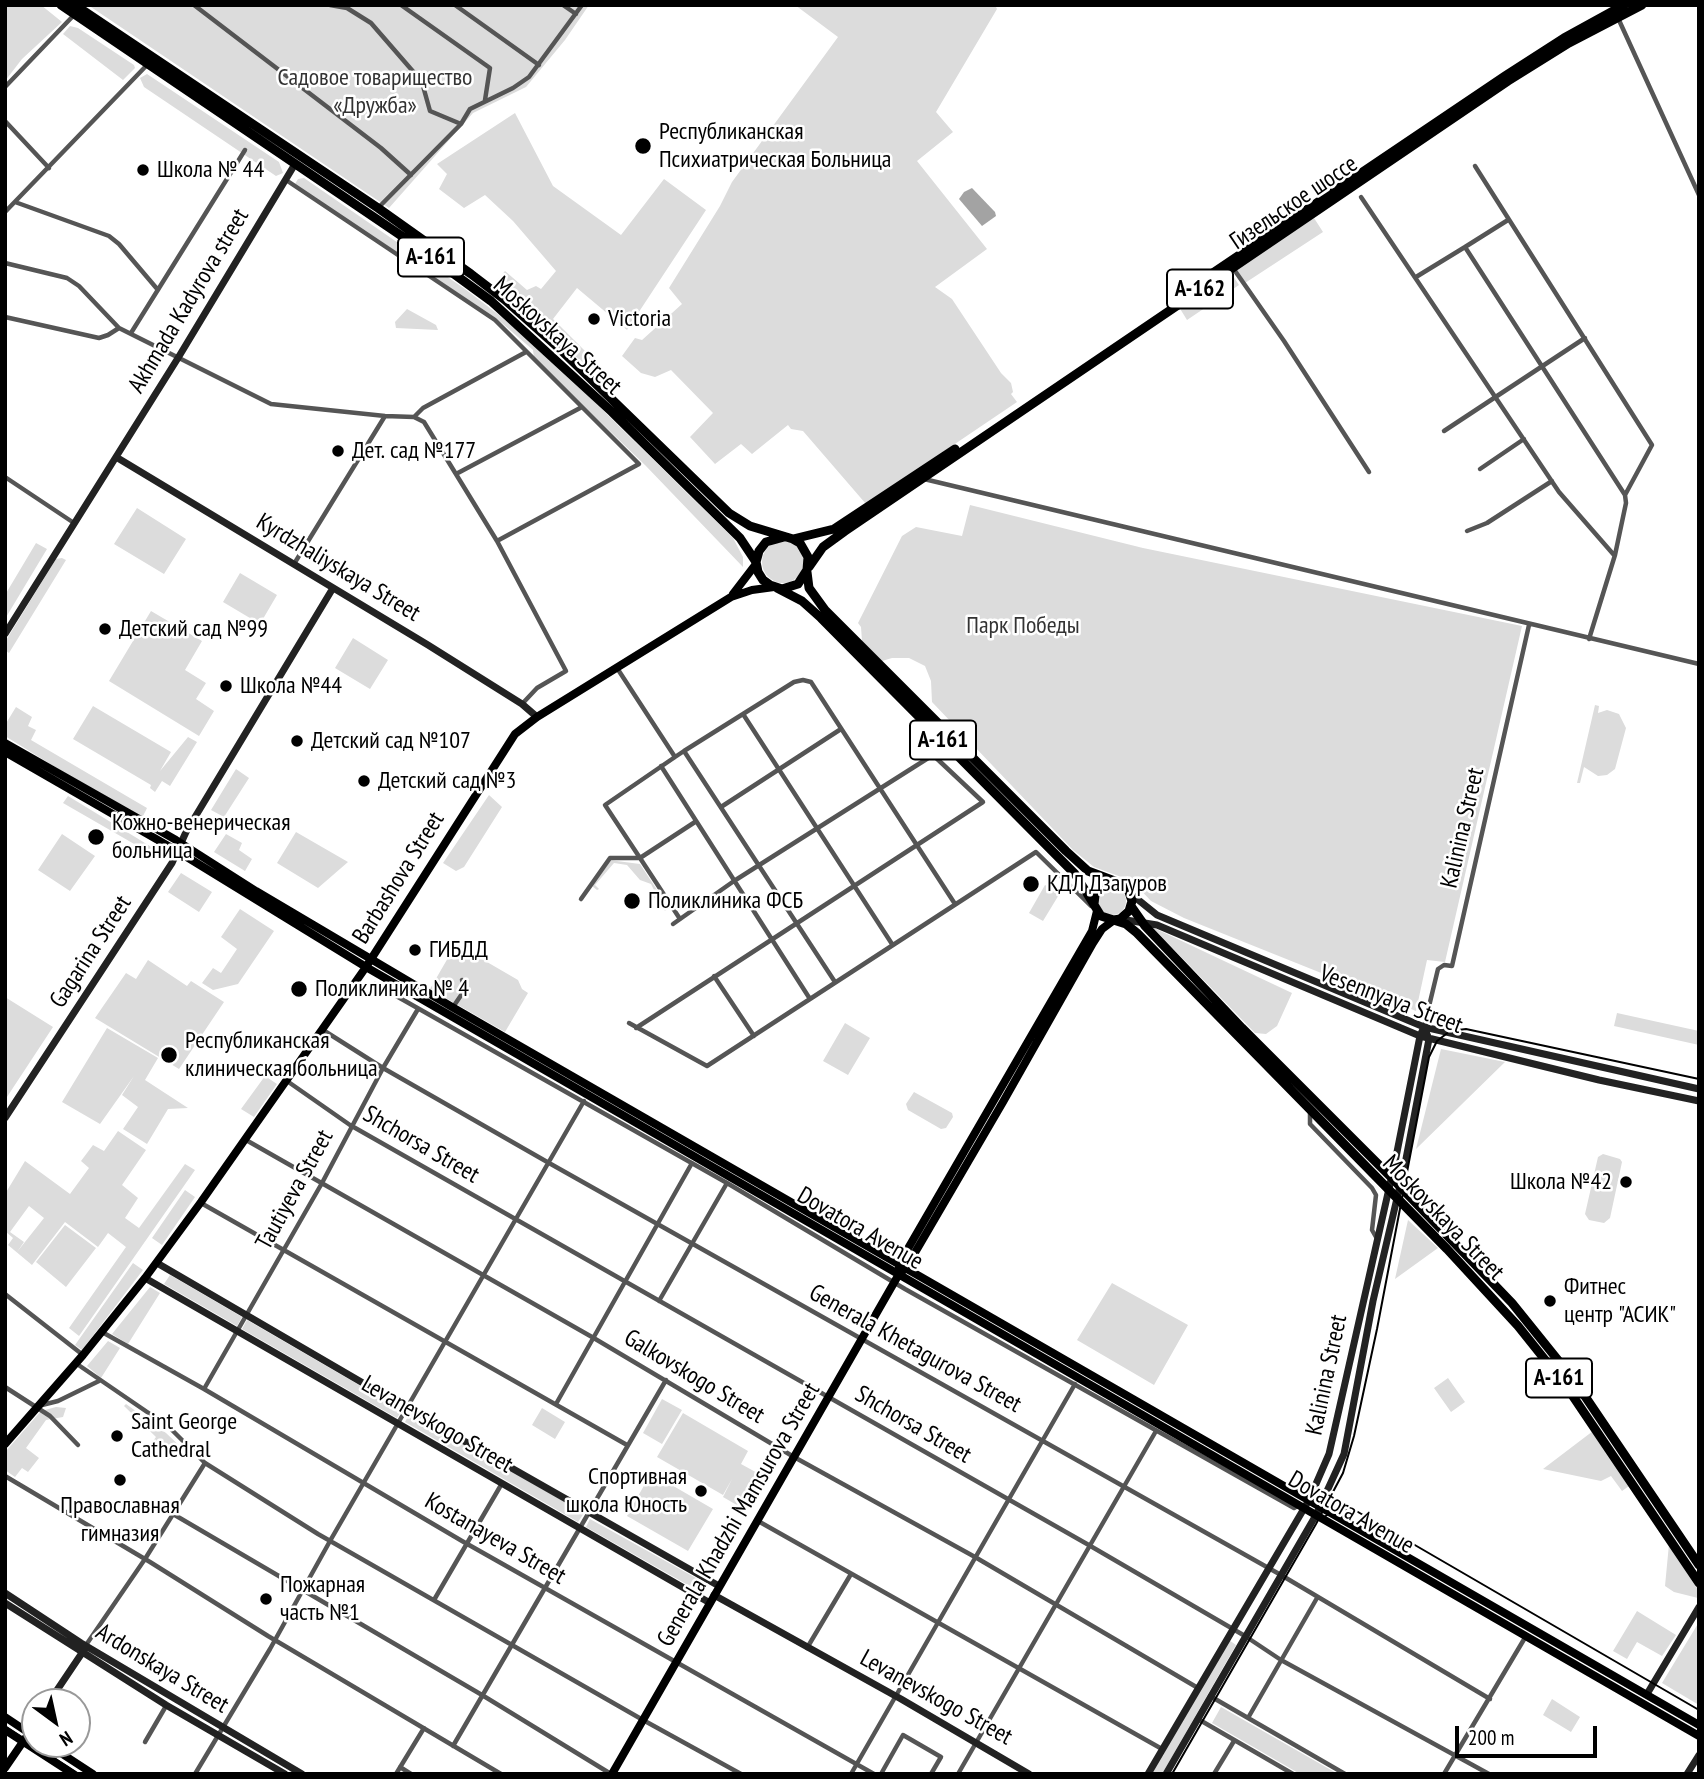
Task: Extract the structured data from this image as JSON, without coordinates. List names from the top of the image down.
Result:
{
  "streets": {
    "highway": [
      "Гизельское шоссе",
      "А-161",
      "А-162",
      "Moskovskaya Street"
    ],
    "main road": ["Barbashova Street", "Dovatora Avenue", "Generala Khadzhi Mamsurova Street"],
    "street": [
      "Akhmada Kadyrova street",
      "Kyrdzhaliyskaya Street",
      "Kalinina Street",
      "Gagarina Street",
      "Vesennyaya Street",
      "Shchorsa Street",
      "Tautiyeva Street",
      "Generala Khetagurova Street",
      "Galkovskogo Street",
      "Levanevskogo Street",
      "Kostanayeva Street",
      "Ardonskaya Street"
    ]
  },
  "crossings": [
    ["Гизельское шоссе", "А-161"],
    ["Гизельское шоссе", "Moskovskaya Street"],
    ["Гизельское шоссе", "Barbashova Street"],
    ["А-161", "Moskovskaya Street"],
    ["А-161", "Barbashova Street"],
    ["А-161", "Vesennyaya Street"],
    ["А-161", "Generala Khadzhi Mamsurova Street"],
    ["Akhmada Kadyrova street", "Moskovskaya Street"],
    ["Akhmada Kadyrova street", "Kyrdzhaliyskaya Street"],
    ["Moskovskaya Street", "Kalinina Street"],
    ["Moskovskaya Street", "Barbashova Street"],
    ["Moskovskaya Street", "Vesennyaya Street"],
    ["Moskovskaya Street", "Generala Khadzhi Mamsurova Street"],
    ["Kyrdzhaliyskaya Street", "Barbashova Street"],
    ["Kyrdzhaliyskaya Street", "Gagarina Street"],
    ["Kalinina Street", "Vesennyaya Street"],
    ["Kalinina Street", "Shchorsa Street"],
    ["Kalinina Street", "Dovatora Avenue"],
    ["Kalinina Street", "Generala Khetagurova Street"],
    ["Kalinina Street", "Galkovskogo Street"],
    ["Barbashova Street", "Shchorsa Street"],
    ["Barbashova Street", "Dovatora Avenue"],
    ["Barbashova Street", "Generala Khetagurova Street"],
    ["Barbashova Street", "Galkovskogo Street"],
    ["Barbashova Street", "Levanevskogo Street"],
    ["Barbashova Street", "Kostanayeva Street"],
    ["Gagarina Street", "Dovatora Avenue"],
    ["Vesennyaya Street", "Generala Khadzhi Mamsurova Street"],
    ["Shchorsa Street", "Tautiyeva Street"],
    ["Shchorsa Street", "Generala Khadzhi Mamsurova Street"],
    ["Tautiyeva Street", "Dovatora Avenue"],
    ["Tautiyeva Street", "Generala Khetagurova Street"],
    ["Tautiyeva Street", "Galkovskogo Street"],
    ["Tautiyeva Street", "Levanevskogo Street"],
    ["Tautiyeva Street", "Kostanayeva Street"],
    ["Dovatora Avenue", "Generala Khadzhi Mamsurova Street"],
    ["Generala Khetagurova Street", "Generala Khadzhi Mamsurova Street"],
    ["Galkovskogo Street", "Generala Khadzhi Mamsurova Street"],
    ["Levanevskogo Street", "Generala Khadzhi Mamsurova Street"],
    ["Generala Khadzhi Mamsurova Street", "Kostanayeva Street"]
  ],
  "parks": ["Садовое товарищество «Дружба»", "Парк Победы"],
  "places": [
    "Республиканская Психиатрическая Больница",
    "Школа № 44",
    "Victoria",
    "Дет. сад №177",
    "Детский сад №99",
    "Школа №44",
    "Детский сад №107",
    "Детский сад №3",
    "Кожно-венерическая больница",
    "КДЛ Дзагуров",
    "Поликлиника ФСБ",
    "ГИБДД",
    "Поликлиника № 4",
    "Республиканская клиническая больница",
    "Школа №42",
    "Фитнес центр \"АСИК\"",
    "Saint George Cathedral",
    "Православная гимназия",
    "Спортивная школа Юность",
    "Пожарная часть №1"
  ],
  "scale_bar": "200 m",
  "north": "bottom right"
}
